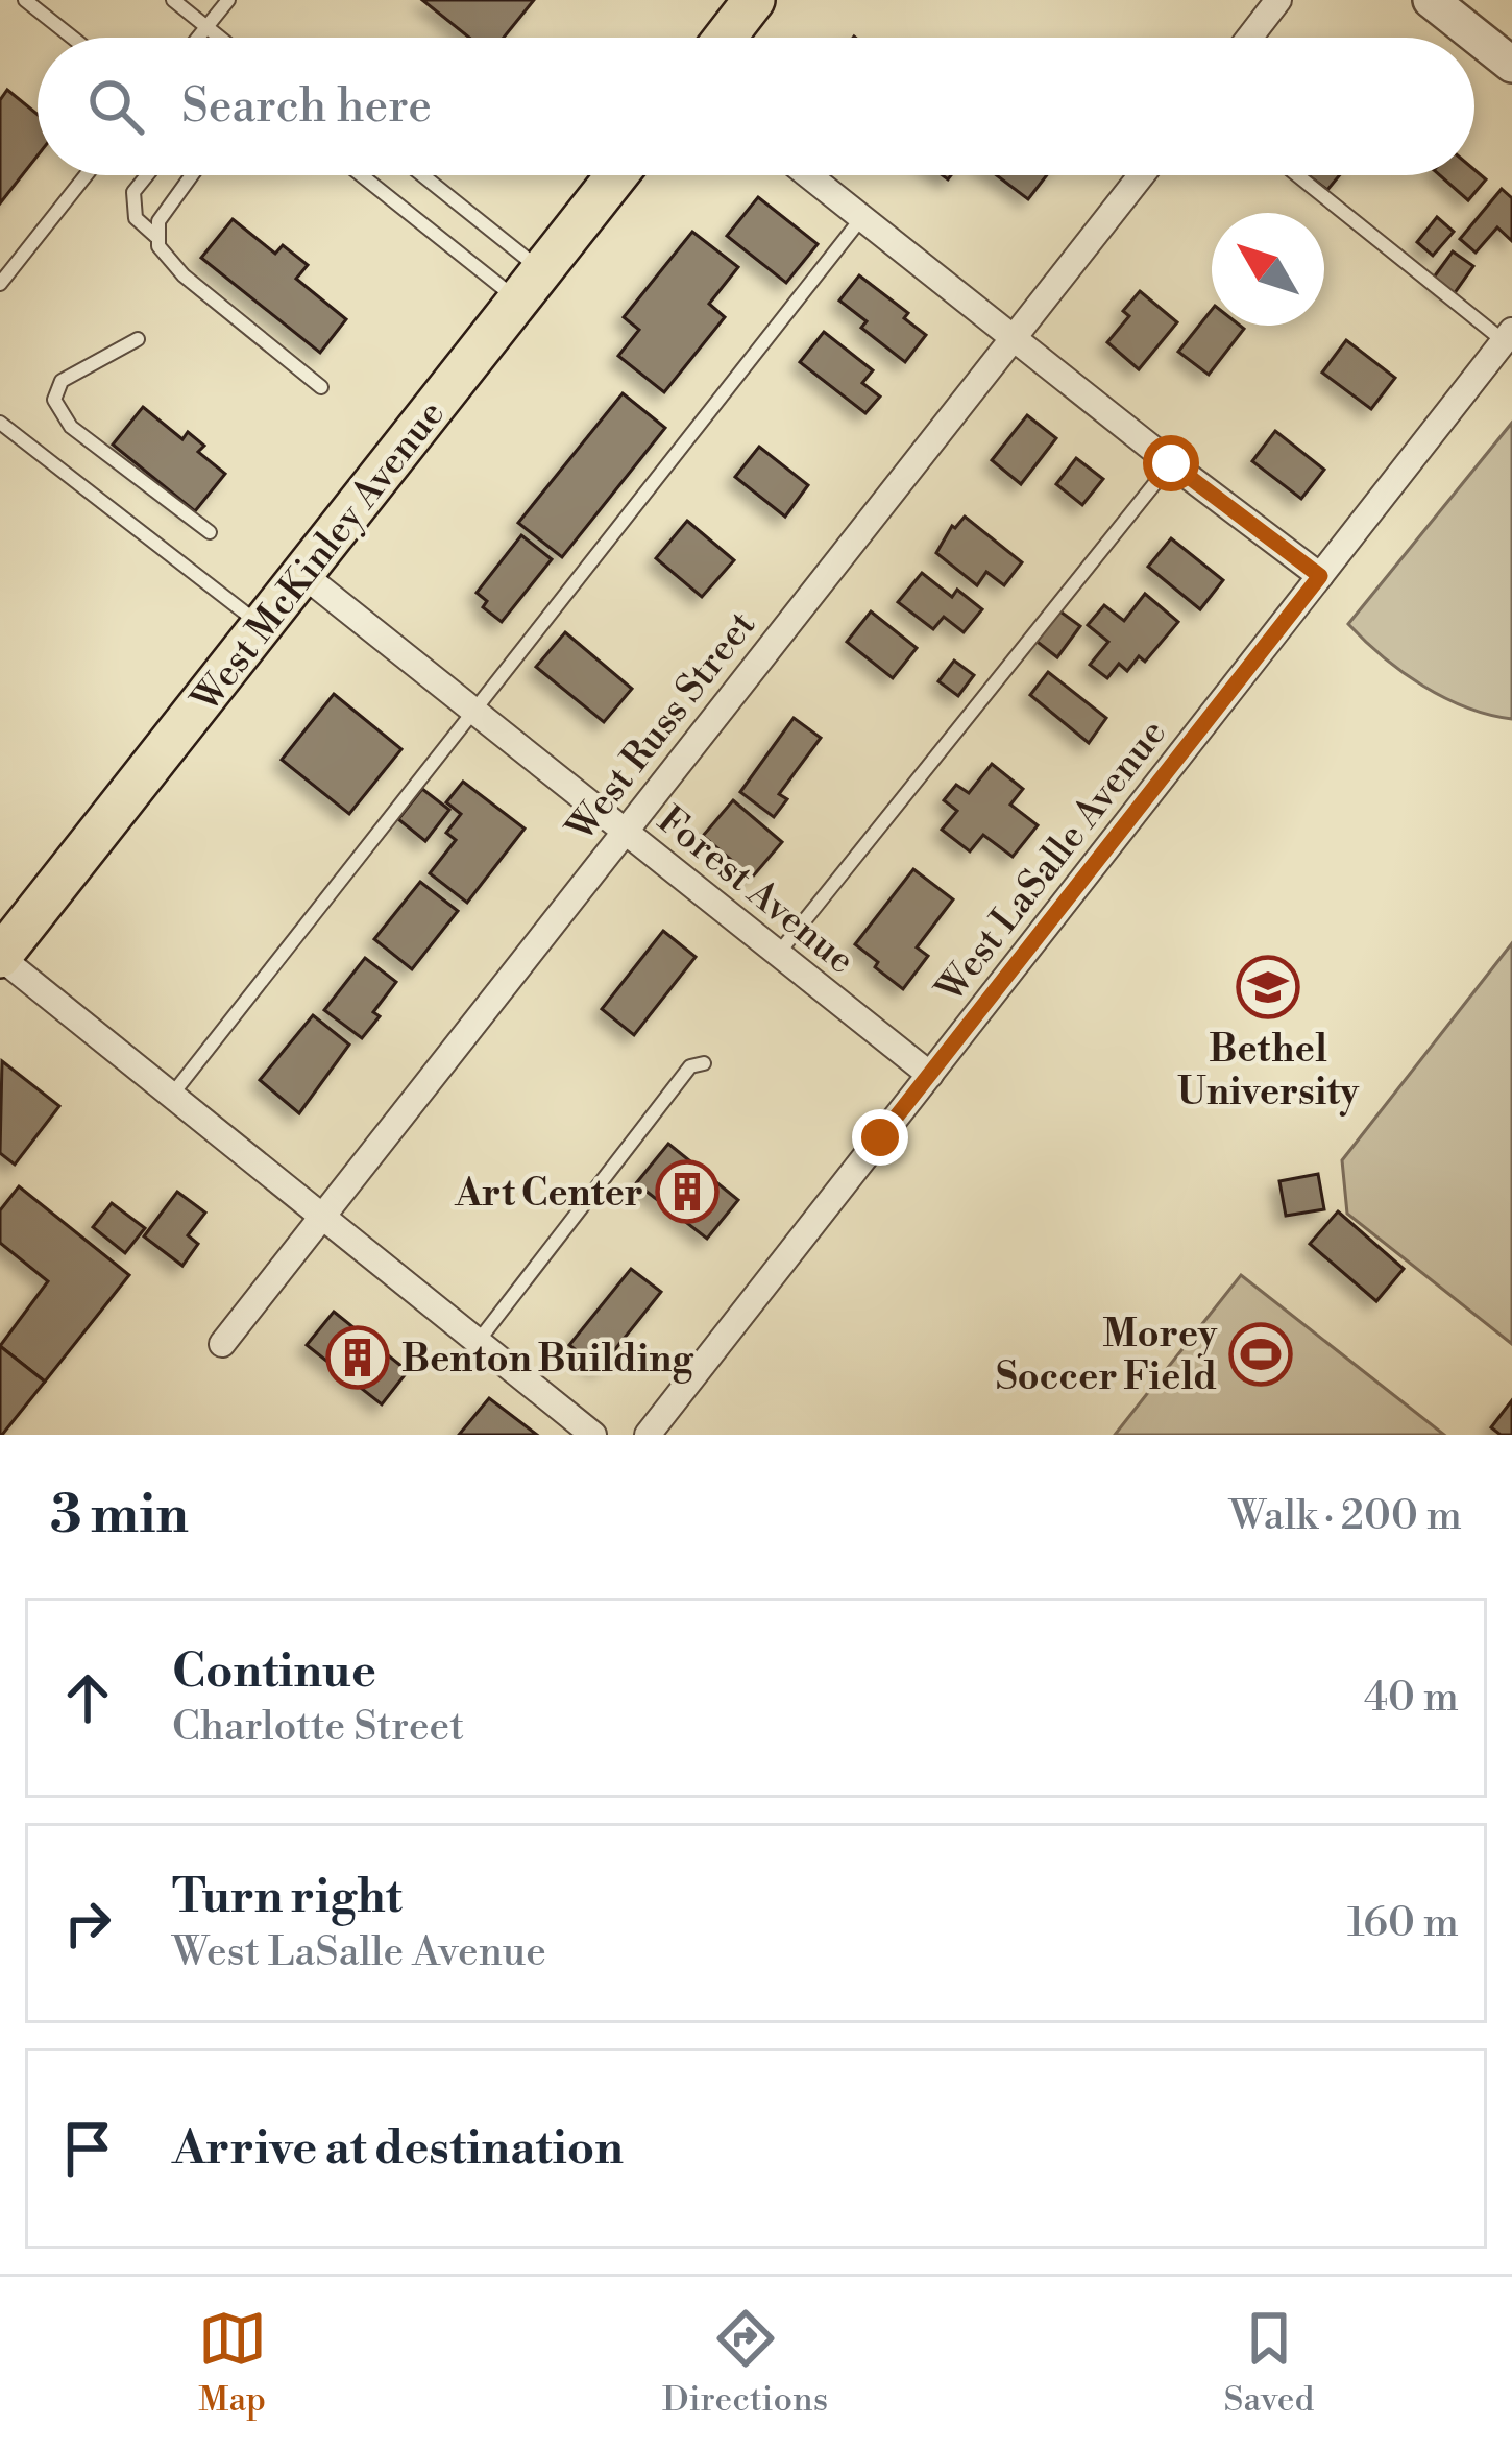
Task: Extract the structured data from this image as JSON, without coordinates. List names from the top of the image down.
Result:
{
  "streets": {
    "main road": ["West McKinley Avenue"],
    "street": ["West Russ Street", "West LaSalle Avenue", "Forest Avenue"]
  },
  "crossings": [
    ["West McKinley Avenue", "Forest Avenue"],
    ["West Russ Street", "Forest Avenue"],
    ["West LaSalle Avenue", "Forest Avenue"]
  ],
  "places": {
    "school or university": ["Bethel University"],
    "building": ["Art Center", "Benton Building"],
    "sports": ["Morey Soccer Field"]
  },
  "north": "top left",
  "page": {
    "search": "Search here",
    "heading": ["3 min", "Walk · 200 m"],
    "list": [
      ["Continue", "Charlotte Street", "40 m"],
      ["Turn right", "West LaSalle Avenue", "160 m"],
      "Arrive at destination"
    ],
    "nav": ["Map", "Directions", "Saved"]
  }
}
